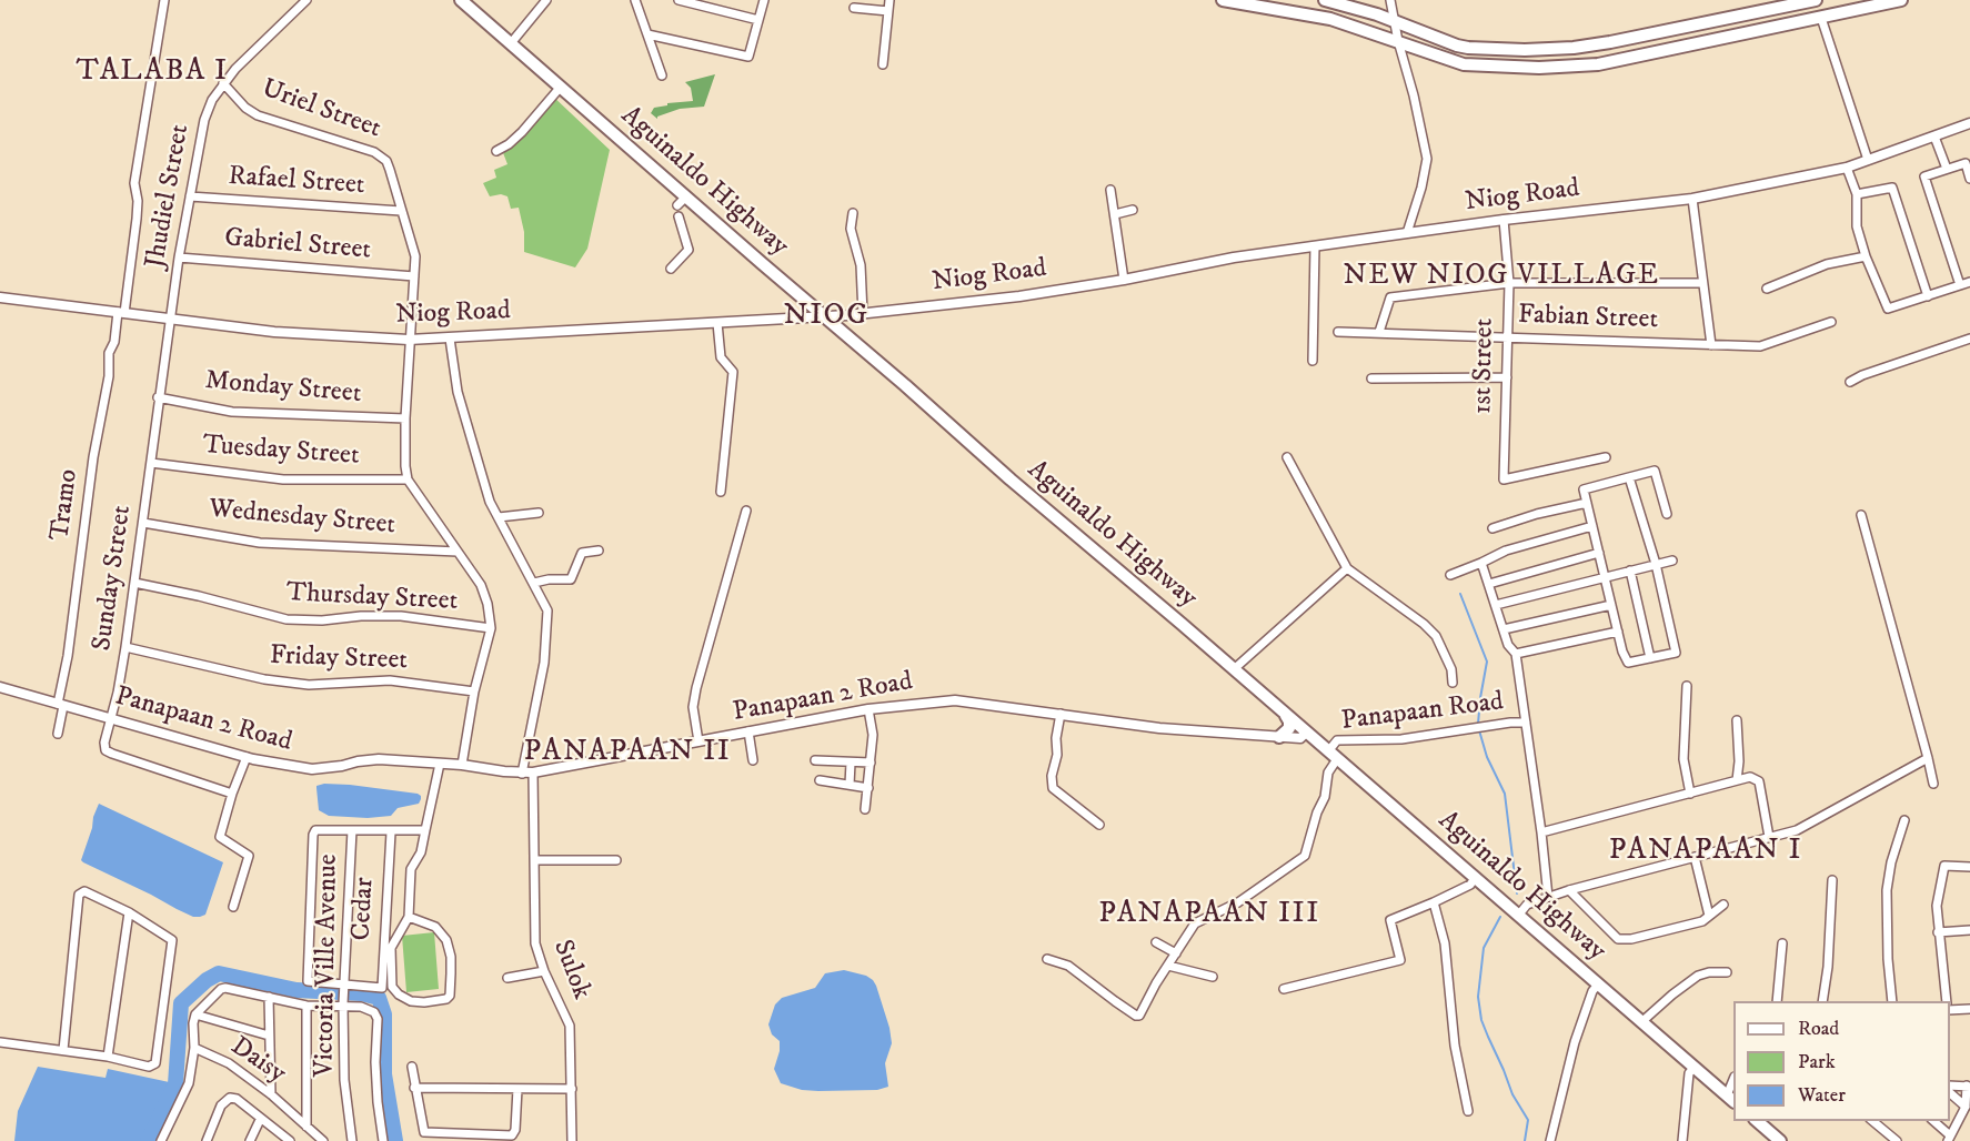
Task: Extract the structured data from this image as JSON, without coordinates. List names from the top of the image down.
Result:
{
  "streets": {
    "main road": ["Aguinaldo Highway"],
    "street": [
      "Uriel Street",
      "Rafael Street",
      "Jhudiel Street",
      "Niog Road",
      "Gabriel Street",
      "Fabian Street",
      "1st Street",
      "Monday Street",
      "Tuesday Street",
      "Tramo",
      "Wednesday Street",
      "Sunday Street",
      "Thursday Street",
      "Friday Street",
      "Panapaan 2 Road",
      "Panapaan Road",
      "Cedar",
      "Victoria Ville Avenue",
      "Sulok",
      "Daisy"
    ]
  },
  "crossings": [
    ["Uriel Street", "Rafael Street"],
    ["Uriel Street", "Jhudiel Street"],
    ["Uriel Street", "Niog Road"],
    ["Uriel Street", "Gabriel Street"],
    ["Uriel Street", "Monday Street"],
    ["Uriel Street", "Tuesday Street"],
    ["Rafael Street", "Jhudiel Street"],
    ["Aguinaldo Highway", "Niog Road"],
    ["Aguinaldo Highway", "Panapaan 2 Road"],
    ["Aguinaldo Highway", "Panapaan Road"],
    ["Jhudiel Street", "Niog Road"],
    ["Jhudiel Street", "Gabriel Street"],
    ["Jhudiel Street", "Sunday Street"],
    ["Niog Road", "1st Street"],
    ["Niog Road", "Tramo"],
    ["Niog Road", "Sunday Street"],
    ["Fabian Street", "1st Street"],
    ["Monday Street", "Sunday Street"],
    ["Tuesday Street", "Sunday Street"],
    ["Tramo", "Panapaan 2 Road"],
    ["Wednesday Street", "Sunday Street"],
    ["Sunday Street", "Thursday Street"],
    ["Sunday Street", "Friday Street"],
    ["Sunday Street", "Panapaan 2 Road"],
    ["Panapaan 2 Road", "Sulok"],
    ["Cedar", "Victoria Ville Avenue"]
  ],
  "districts": [
    "TALABA I",
    "NEW NIOG VILLAGE",
    "NIOG",
    "PANAPAAN II",
    "PANAPAAN I",
    "PANAPAAN III"
  ],
  "legend": ["Road", "Park", "Water"]
}
